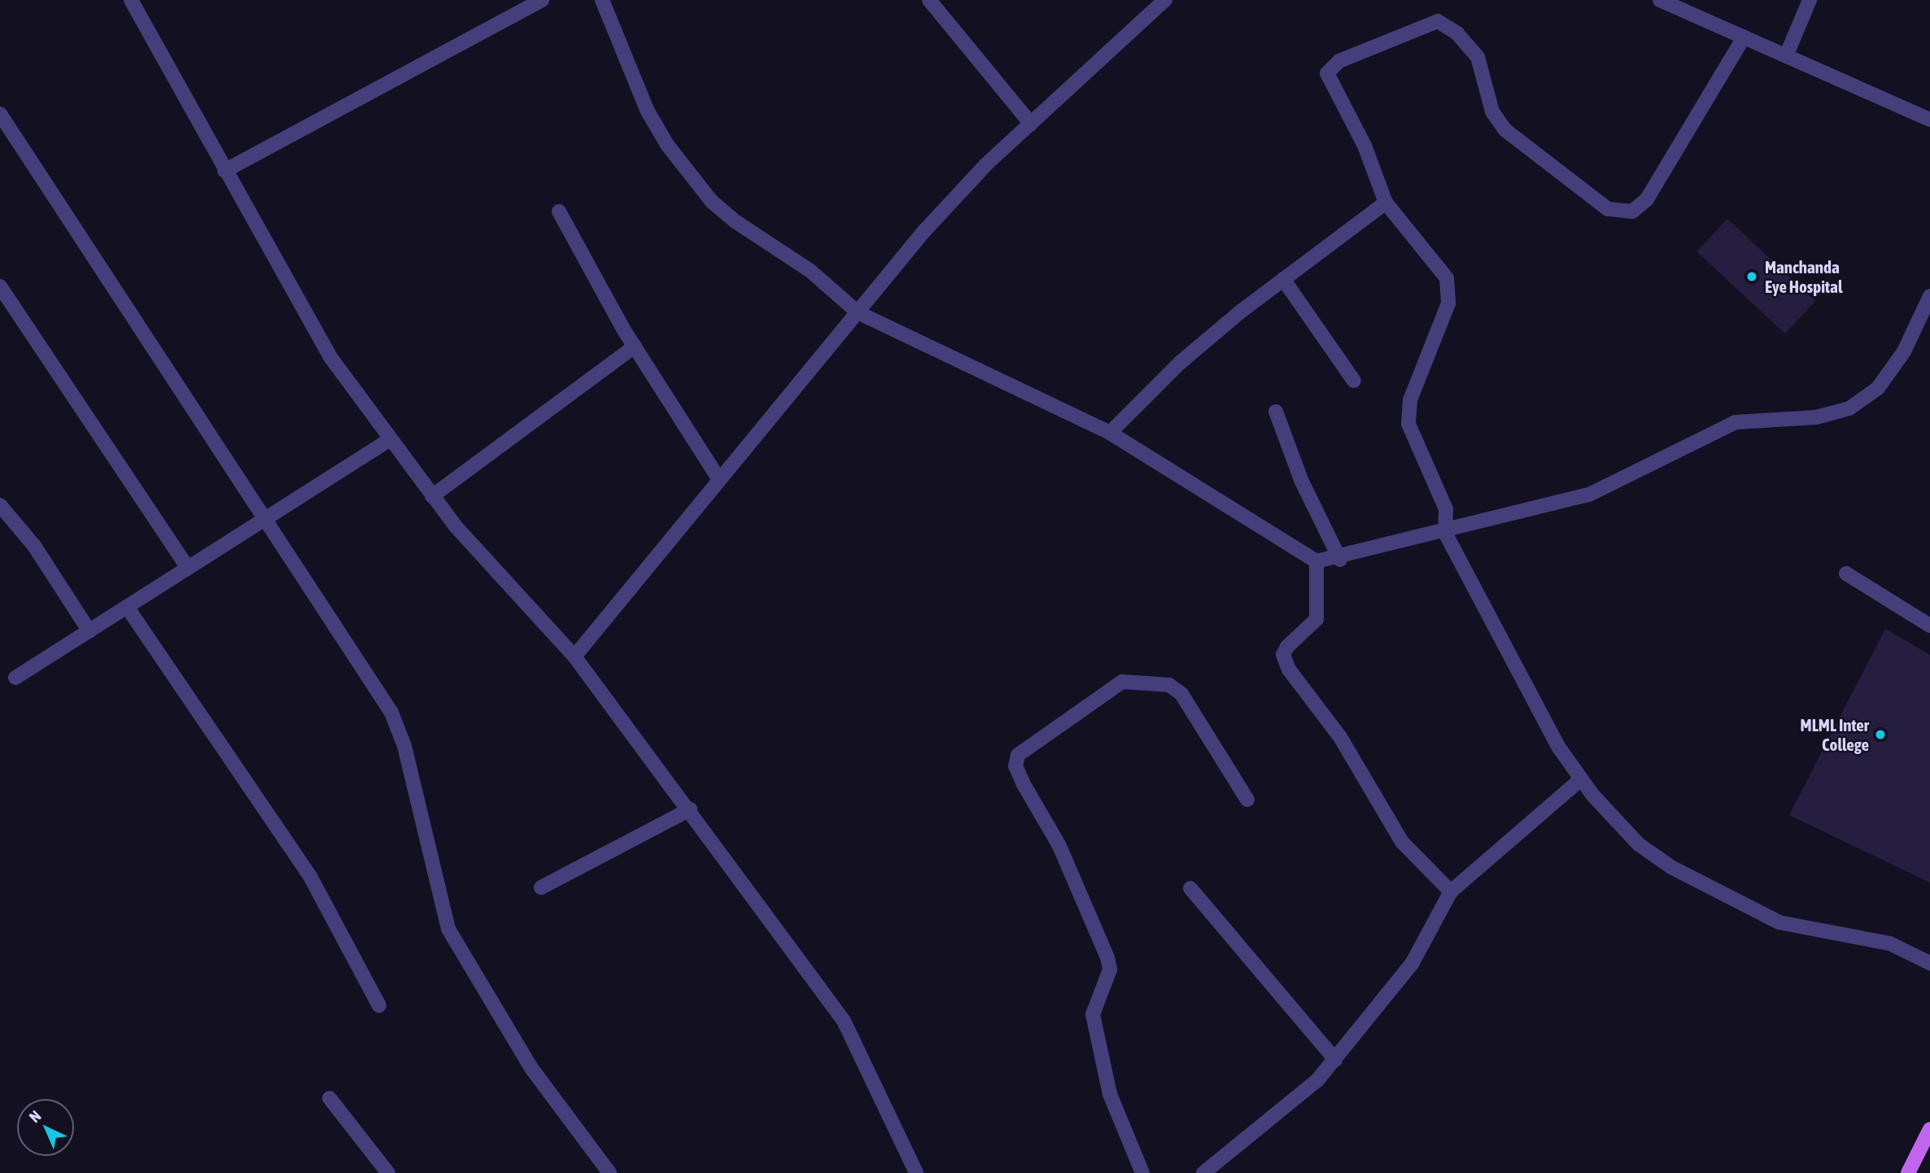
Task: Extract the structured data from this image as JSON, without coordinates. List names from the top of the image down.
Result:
{
  "places": ["Manchanda Eye Hospital", "MLML Inter College"],
  "north": "top left"
}
